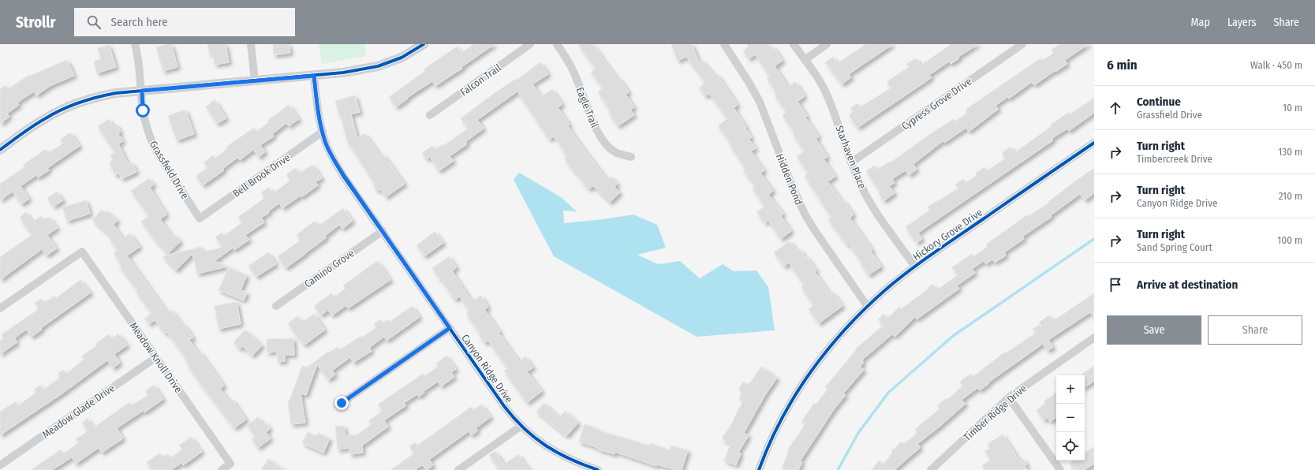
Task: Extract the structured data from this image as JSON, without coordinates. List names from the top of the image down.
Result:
{
  "streets": {
    "street": [
      "Falcon Trail",
      "Cypress Grove Drive",
      "Eagle Trail",
      "Starhaven Place",
      "Grassfield Drive",
      "Bell Brook Drive",
      "Hidden Pond",
      "Hickory Grove Drive",
      "Camino Grove",
      "Meadow Knoll Drive",
      "Canyon Ridge Drive",
      "Meadow Glade Drive",
      "Timber Ridge Drive"
    ]
  },
  "crossings": [
    ["Cypress Grove Drive", "Starhaven Place"],
    ["Starhaven Place", "Hickory Grove Drive"],
    ["Grassfield Drive", "Bell Brook Drive"],
    ["Bell Brook Drive", "Canyon Ridge Drive"],
    ["Hidden Pond", "Hickory Grove Drive"],
    ["Camino Grove", "Canyon Ridge Drive"],
    ["Meadow Knoll Drive", "Meadow Glade Drive"]
  ],
  "page": {
    "header": "Strollr",
    "search": "Search here",
    "nav": ["Map", "Layers", "Share"],
    "heading": ["6 min", "Walk · 450 m"],
    "list": [
      ["Continue", "Grassfield Drive", "10 m"],
      ["Turn right", "Timbercreek Drive", "130 m"],
      ["Turn right", "Canyon Ridge Drive", "210 m"],
      ["Turn right", "Sand Spring Court", "100 m"],
      "Arrive at destination"
    ],
    "buttons": ["Save", "Share"],
    "map_buttons": ["+", "−"]
  }
}
